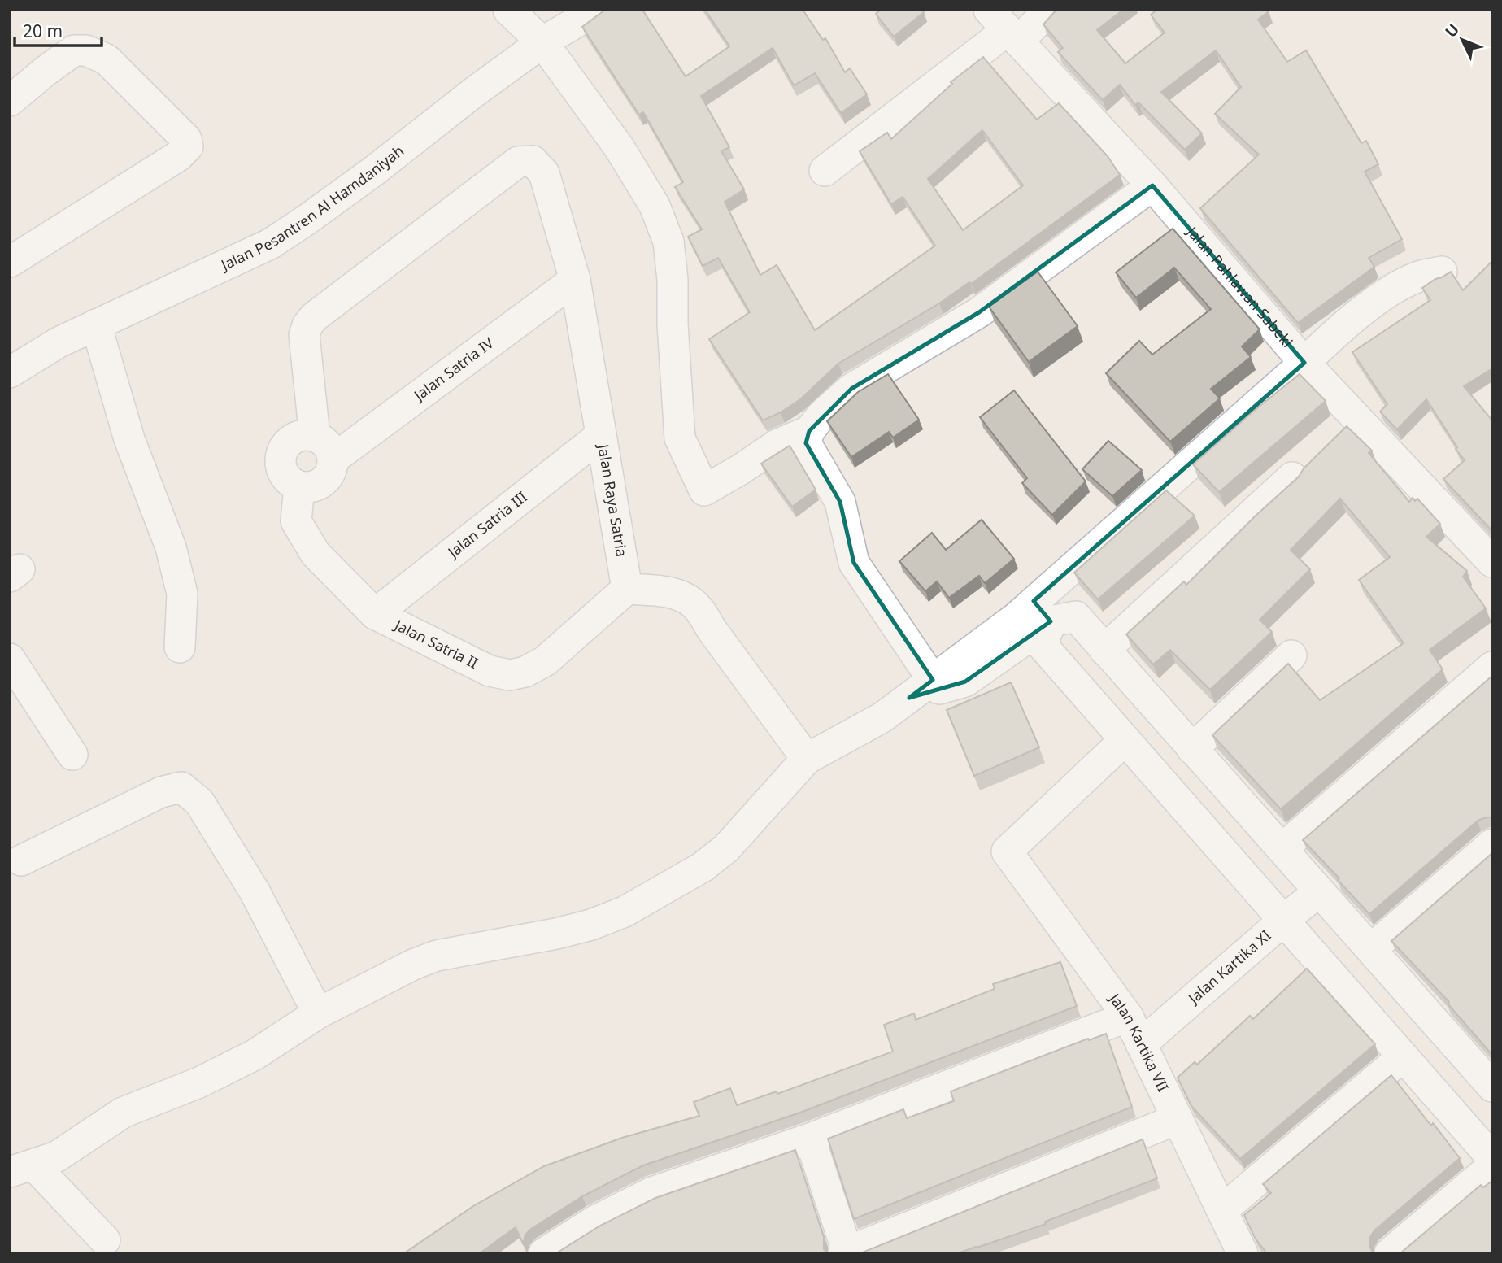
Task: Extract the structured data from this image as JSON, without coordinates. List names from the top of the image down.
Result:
{
  "streets": {
    "street": [
      "Jalan Pesantren Al Hamdaniyah",
      "Jalan Pahlawan Sabeki",
      "Jalan Satria IV",
      "Jalan Raya Satria",
      "Jalan Satria III",
      "Jalan Satria II",
      "Jalan Kartika XI",
      "Jalan Kartika VII"
    ]
  },
  "crossings": [
    ["Jalan Satria IV", "Jalan Raya Satria"],
    ["Jalan Satria IV", "Jalan Satria II"],
    ["Jalan Raya Satria", "Jalan Satria III"],
    ["Jalan Raya Satria", "Jalan Satria II"],
    ["Jalan Satria III", "Jalan Satria II"],
    ["Jalan Kartika XI", "Jalan Kartika VII"]
  ],
  "scale_bar": "20 m",
  "north": "top left"
}
